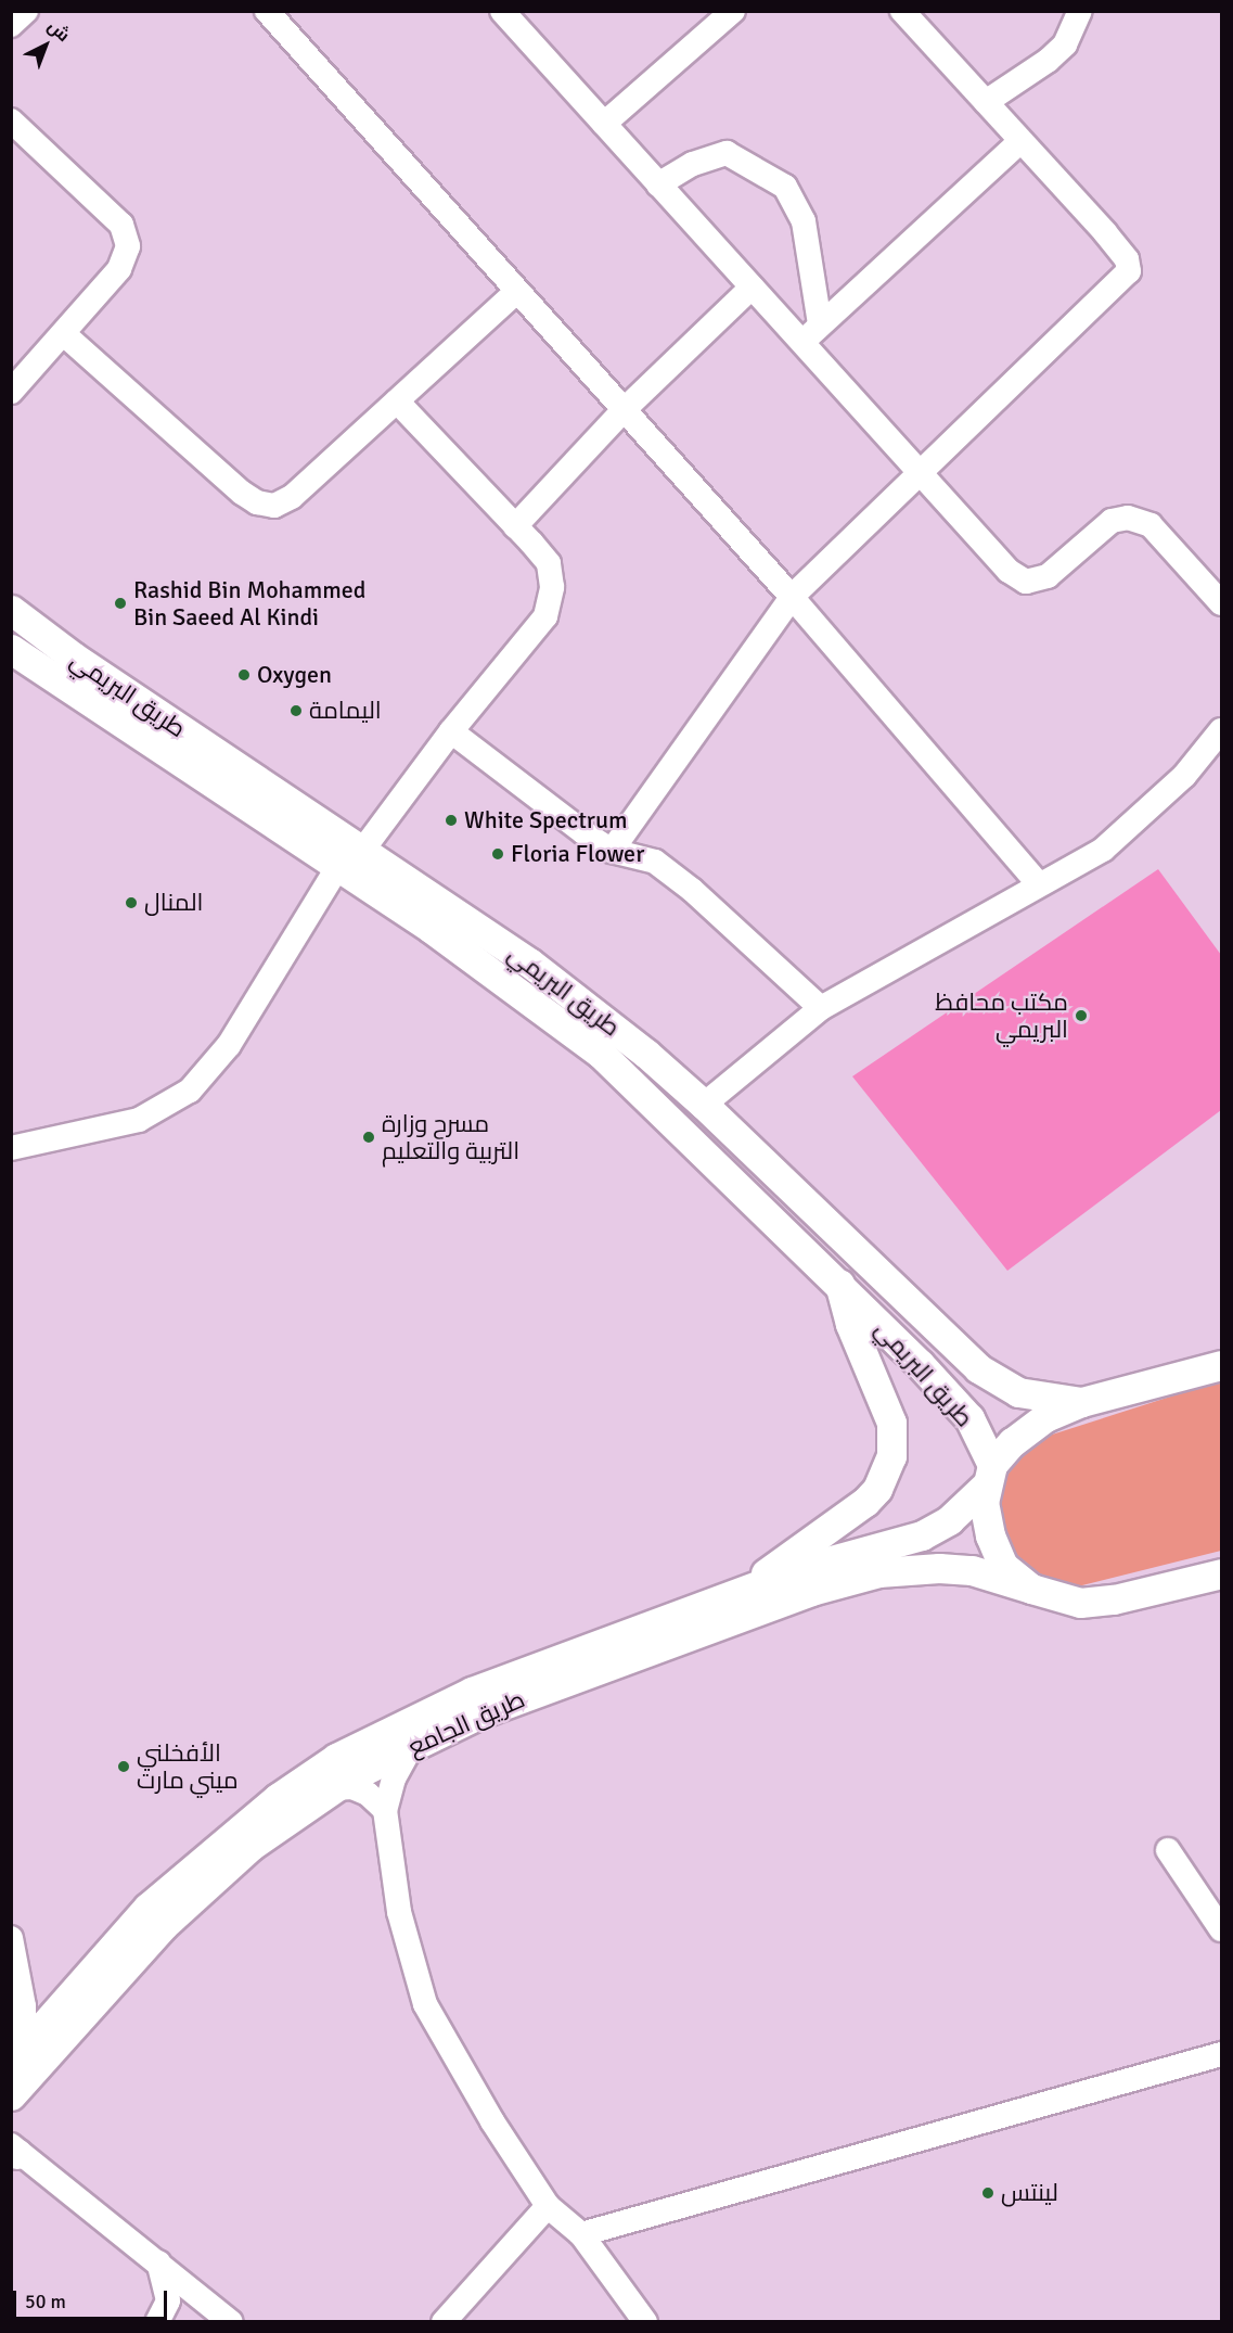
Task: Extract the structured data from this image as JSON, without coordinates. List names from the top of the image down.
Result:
{
  "streets": {
    "main road": ["طريق البريمي", "طريق الجامع"]
  },
  "crossings": [
    ["طريق البريمي", "طريق الجامع"]
  ],
  "places": [
    "Rashid Bin Mohammed Bin Saeed Al Kindi",
    "Oxygen",
    "اليمامة",
    "White Spectrum",
    "Floria Flower",
    "المنال",
    "مكتب محافظ البريمي",
    "مسرح وزارة التربية والتعليم",
    "الأفخلني ميني مارت",
    "لينتس"
  ],
  "scale_bar": "50 m",
  "north": "top right"
}
